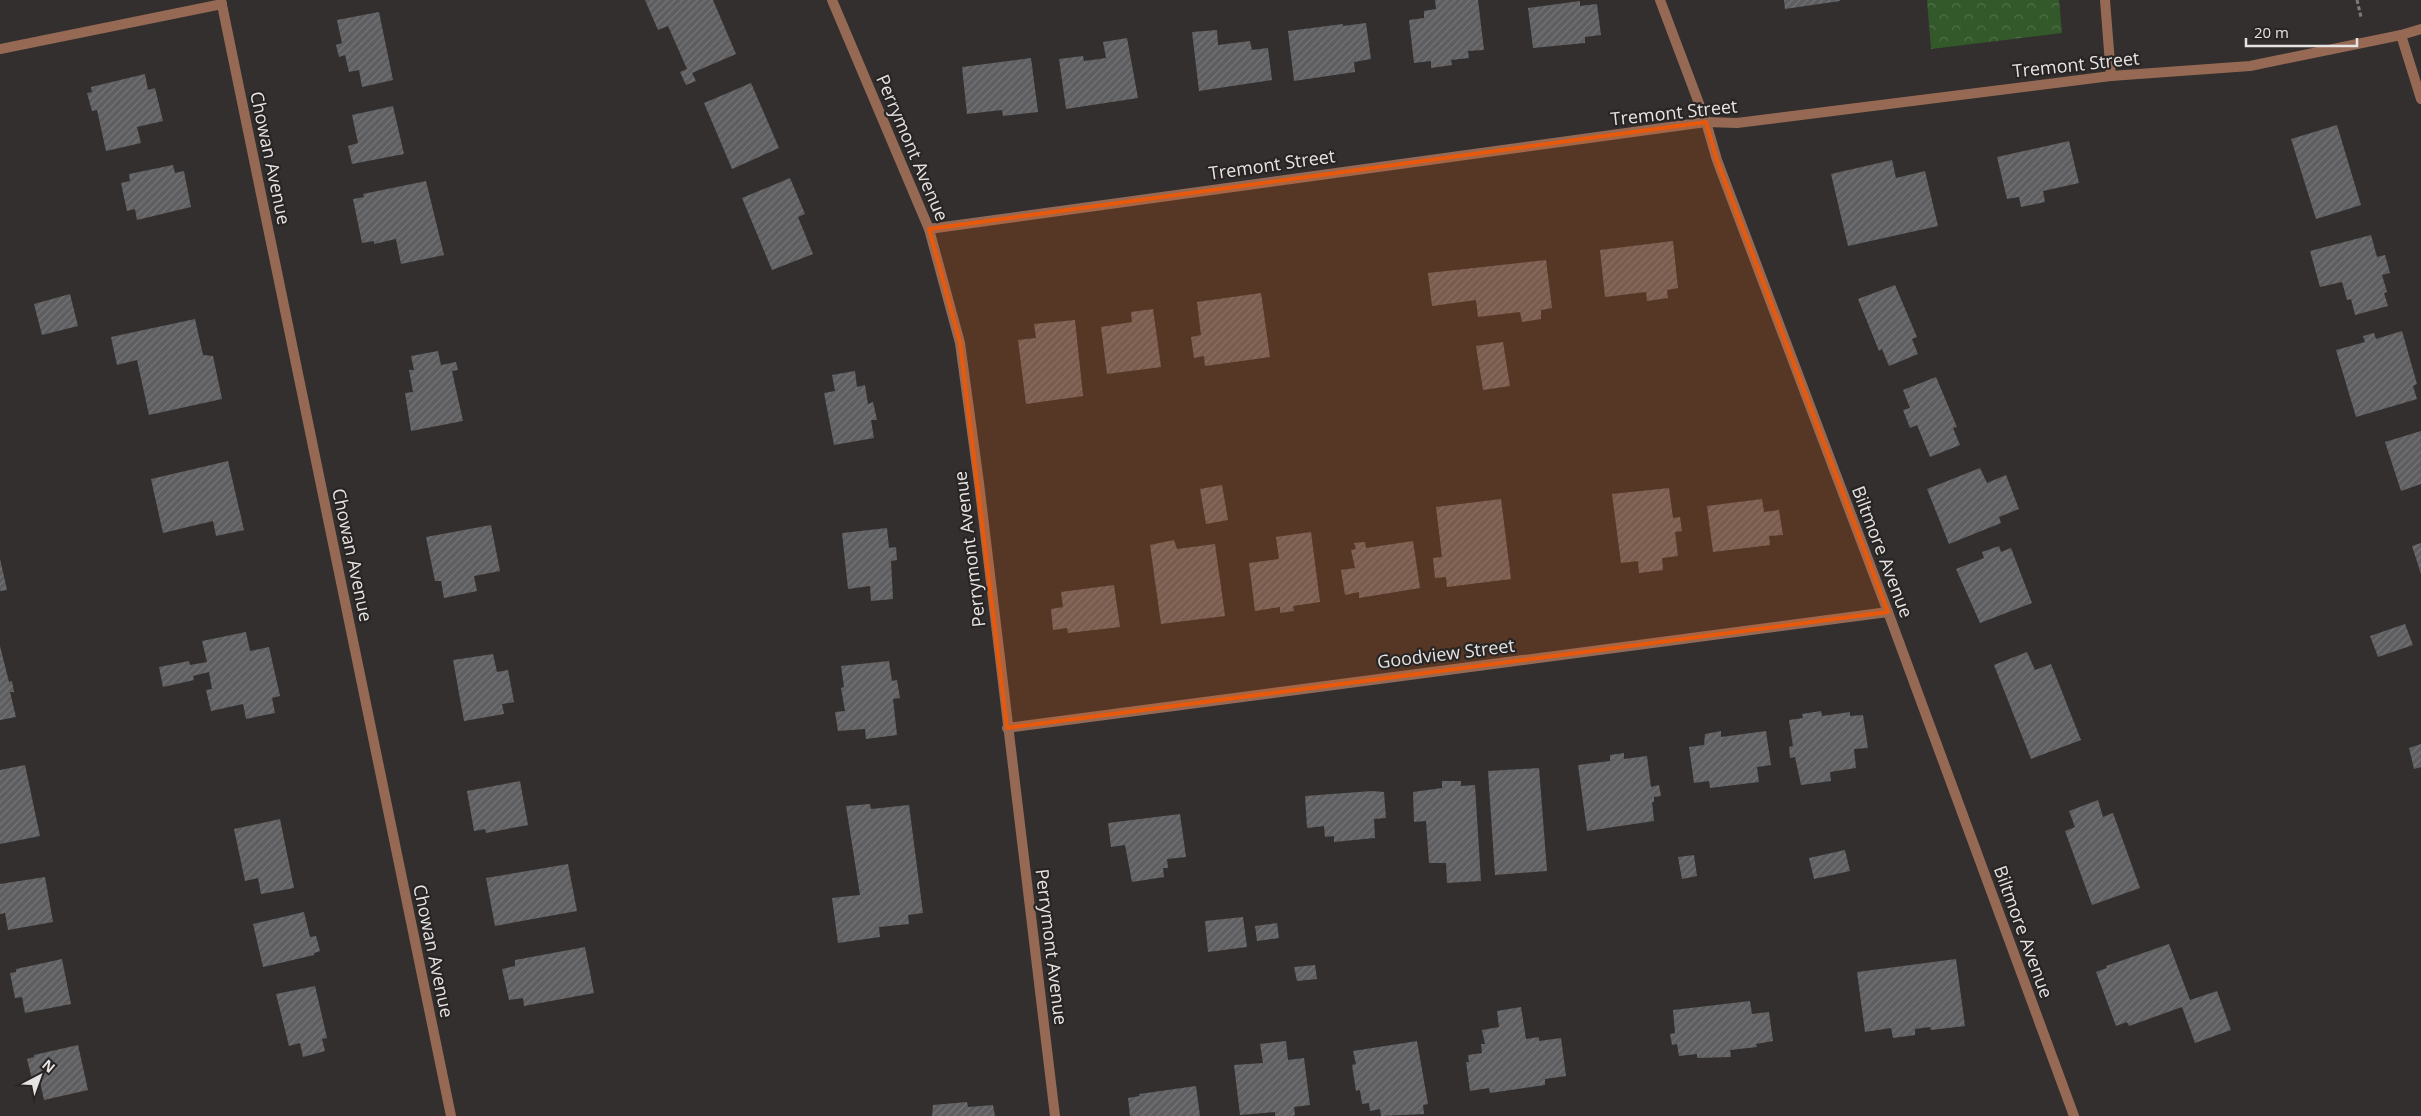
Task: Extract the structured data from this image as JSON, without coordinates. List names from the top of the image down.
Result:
{
  "streets": {
    "street": [
      "Tremont Street",
      "Perrymont Avenue",
      "Chowan Avenue",
      "Biltmore Avenue",
      "Goodview Street"
    ]
  },
  "crossings": [
    ["Tremont Street", "Perrymont Avenue"],
    ["Tremont Street", "Biltmore Avenue"],
    ["Perrymont Avenue", "Goodview Street"],
    ["Biltmore Avenue", "Goodview Street"]
  ],
  "scale_bar": "20 m",
  "north": "top right"
}
